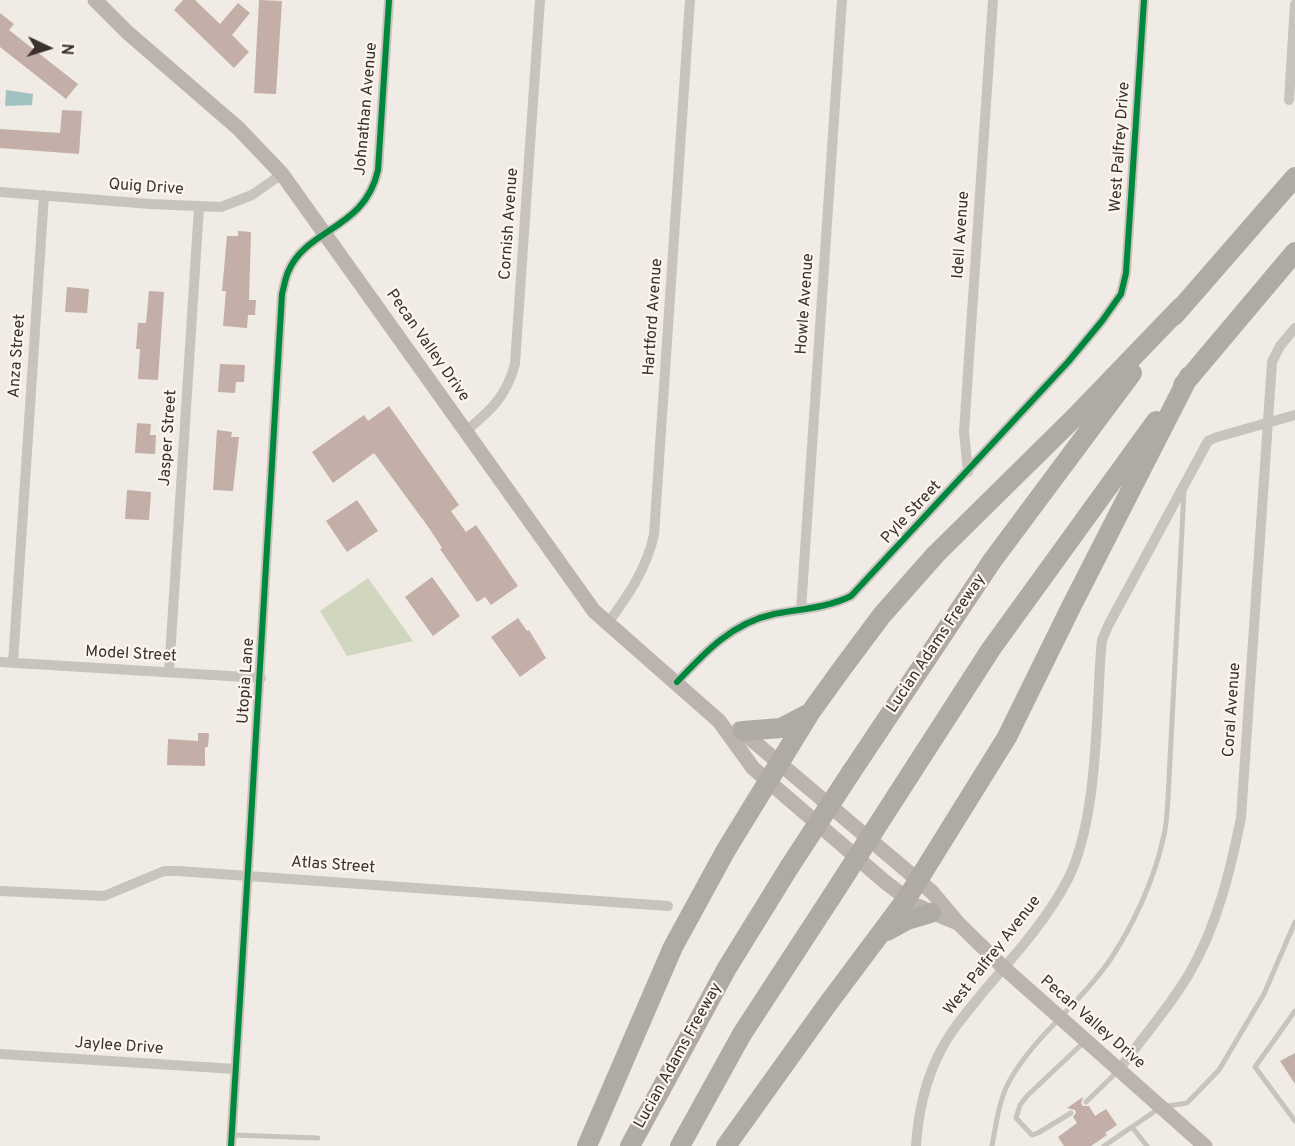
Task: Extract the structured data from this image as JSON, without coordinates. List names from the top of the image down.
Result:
{
  "streets": {
    "highway": ["Lucian Adams Freeway"],
    "main road": ["Pecan Valley Drive"],
    "street": [
      "Johnathan Avenue",
      "West Palfrey Drive",
      "Quig Drive",
      "Cornish Avenue",
      "Idell Avenue",
      "Howle Avenue",
      "Hartford Avenue",
      "Anza Street",
      "Jasper Street",
      "Pyle Street",
      "Model Street",
      "Utopia Lane",
      "Coral Avenue",
      "Atlas Street",
      "West Palfrey Avenue",
      "Jaylee Drive"
    ]
  },
  "crossings": [
    ["Johnathan Avenue", "Pecan Valley Drive"],
    ["Johnathan Avenue", "Utopia Lane"],
    ["West Palfrey Drive", "Pyle Street"],
    ["Quig Drive", "Pecan Valley Drive"],
    ["Quig Drive", "Anza Street"],
    ["Quig Drive", "Jasper Street"],
    ["Cornish Avenue", "Pecan Valley Drive"],
    ["Idell Avenue", "Pyle Street"],
    ["Howle Avenue", "Pyle Street"],
    ["Hartford Avenue", "Pecan Valley Drive"],
    ["Pecan Valley Drive", "Pyle Street"],
    ["Pecan Valley Drive", "Utopia Lane"],
    ["Pecan Valley Drive", "Coral Avenue"],
    ["Pecan Valley Drive", "West Palfrey Avenue"],
    ["Anza Street", "Model Street"],
    ["Jasper Street", "Model Street"],
    ["Model Street", "Utopia Lane"],
    ["Utopia Lane", "Atlas Street"],
    ["Utopia Lane", "Jaylee Drive"]
  ],
  "north": "right"
}
